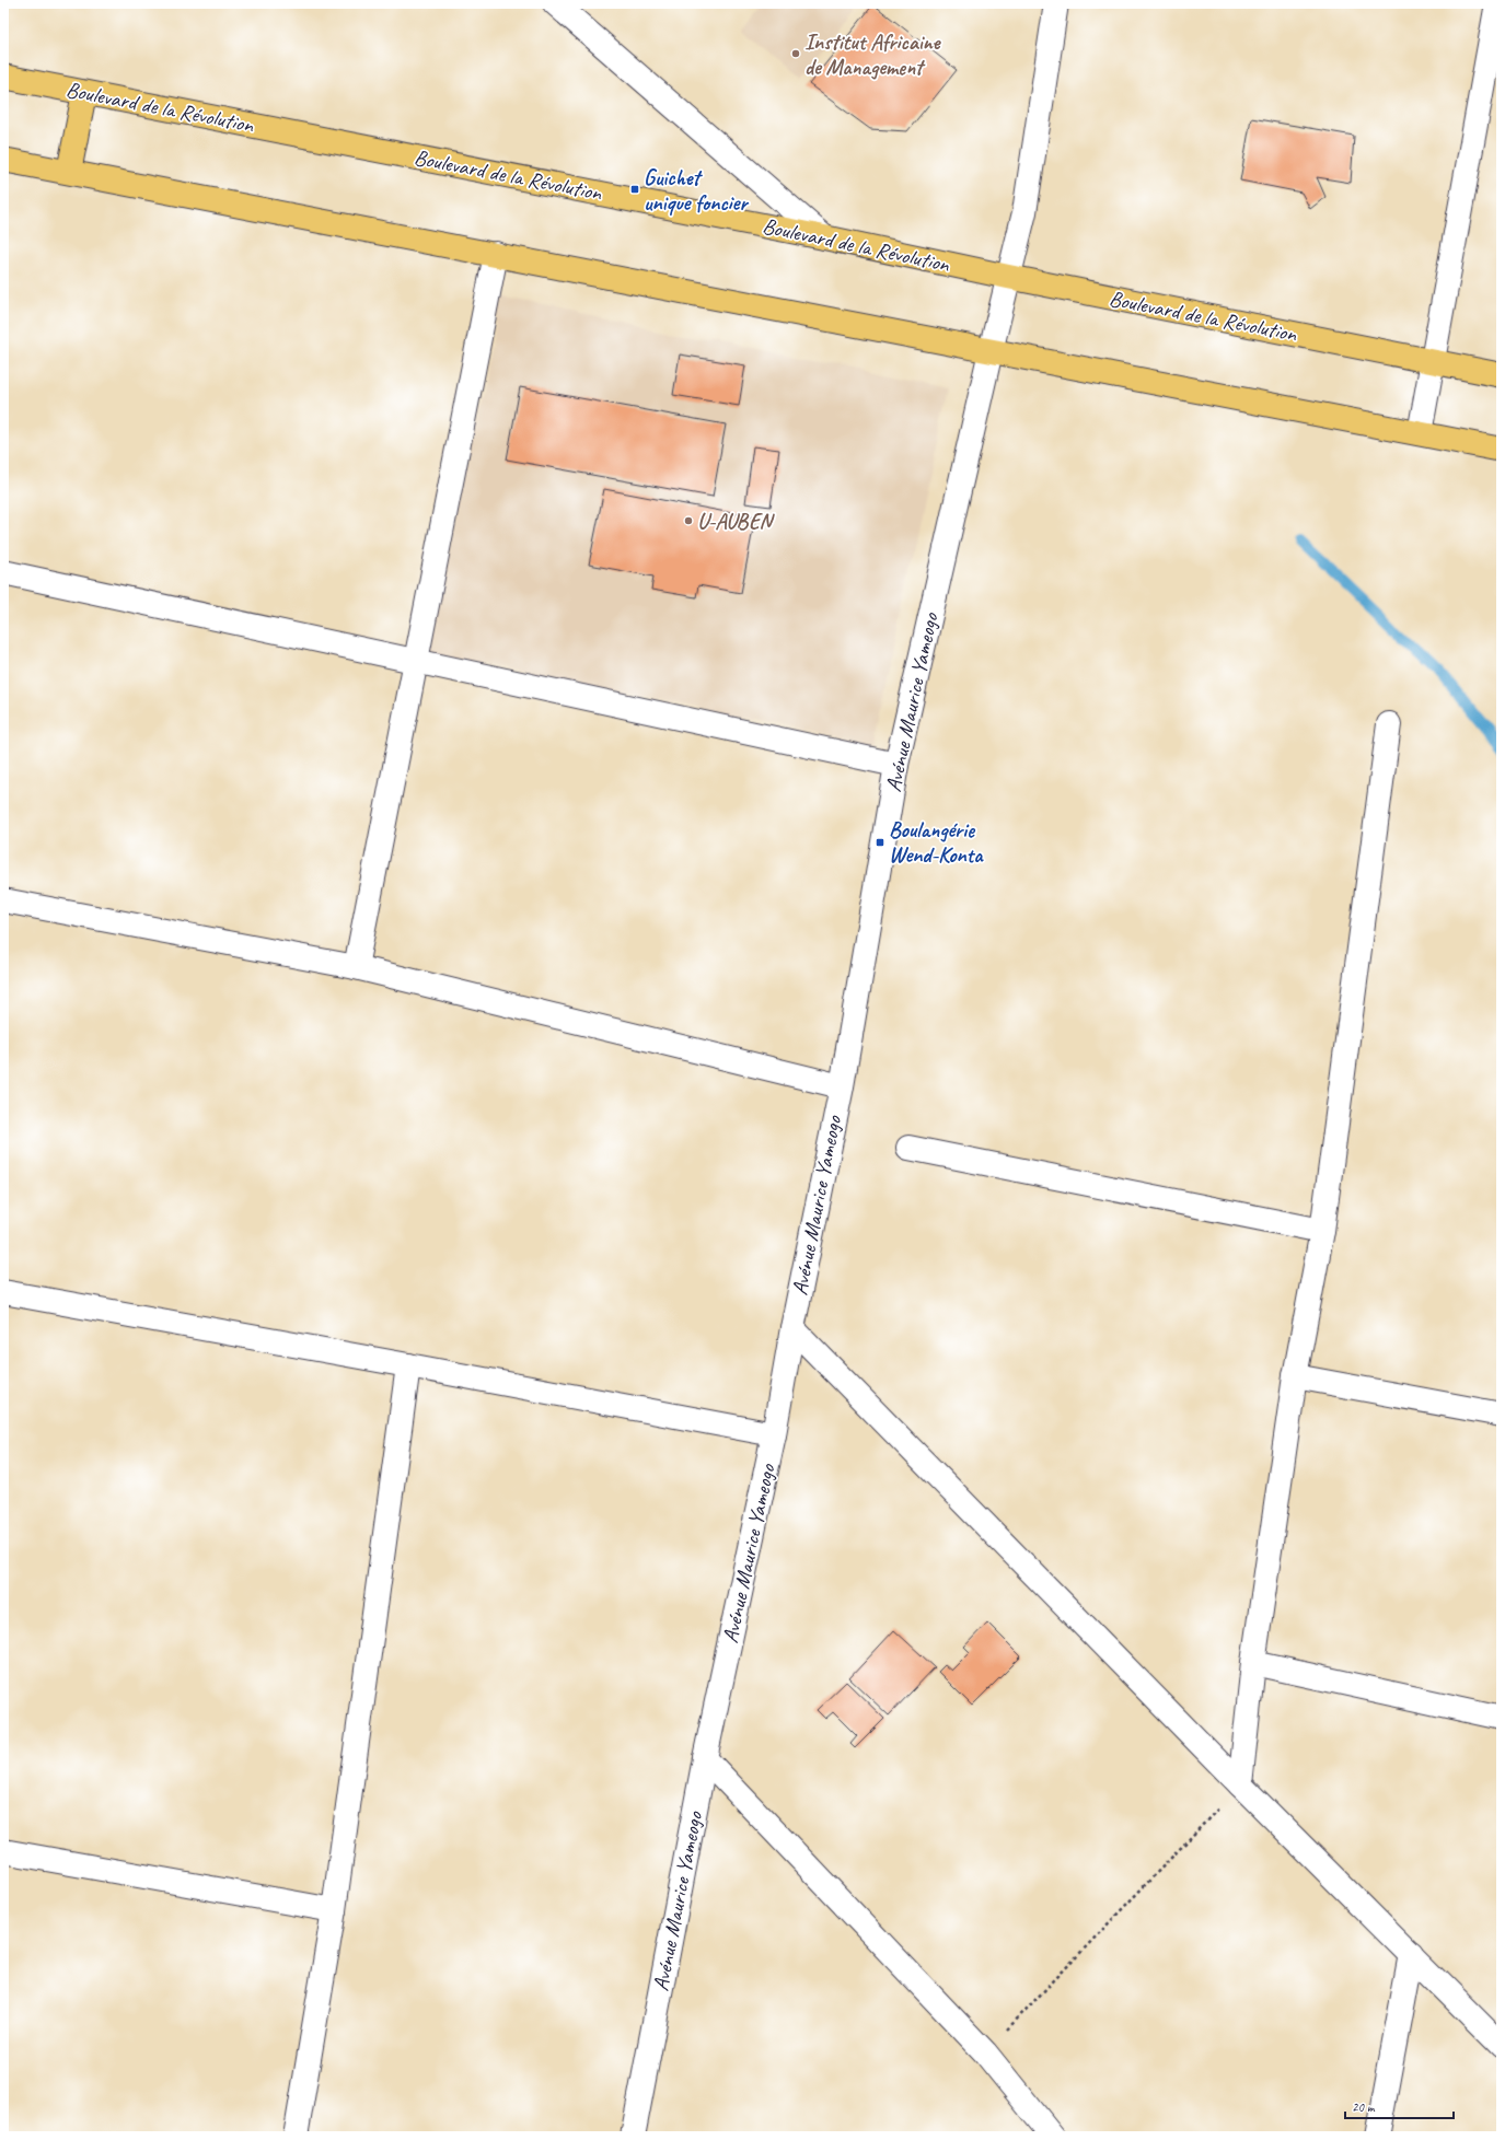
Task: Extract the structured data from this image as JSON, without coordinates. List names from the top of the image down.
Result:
{
  "streets": {
    "main road": ["Boulevard de la Révolution"],
    "street": ["Avénue Maurice Yameogo"]
  },
  "crossings": [
    ["Boulevard de la Révolution", "Avénue Maurice Yameogo"]
  ],
  "places": {
    "other": ["Institut Africaine de Management", "U-AUBEN"],
    "transit": ["Guichet unique foncier", "Boulangérie Wend-Konta"]
  },
  "scale_bar": "20 m"
}
